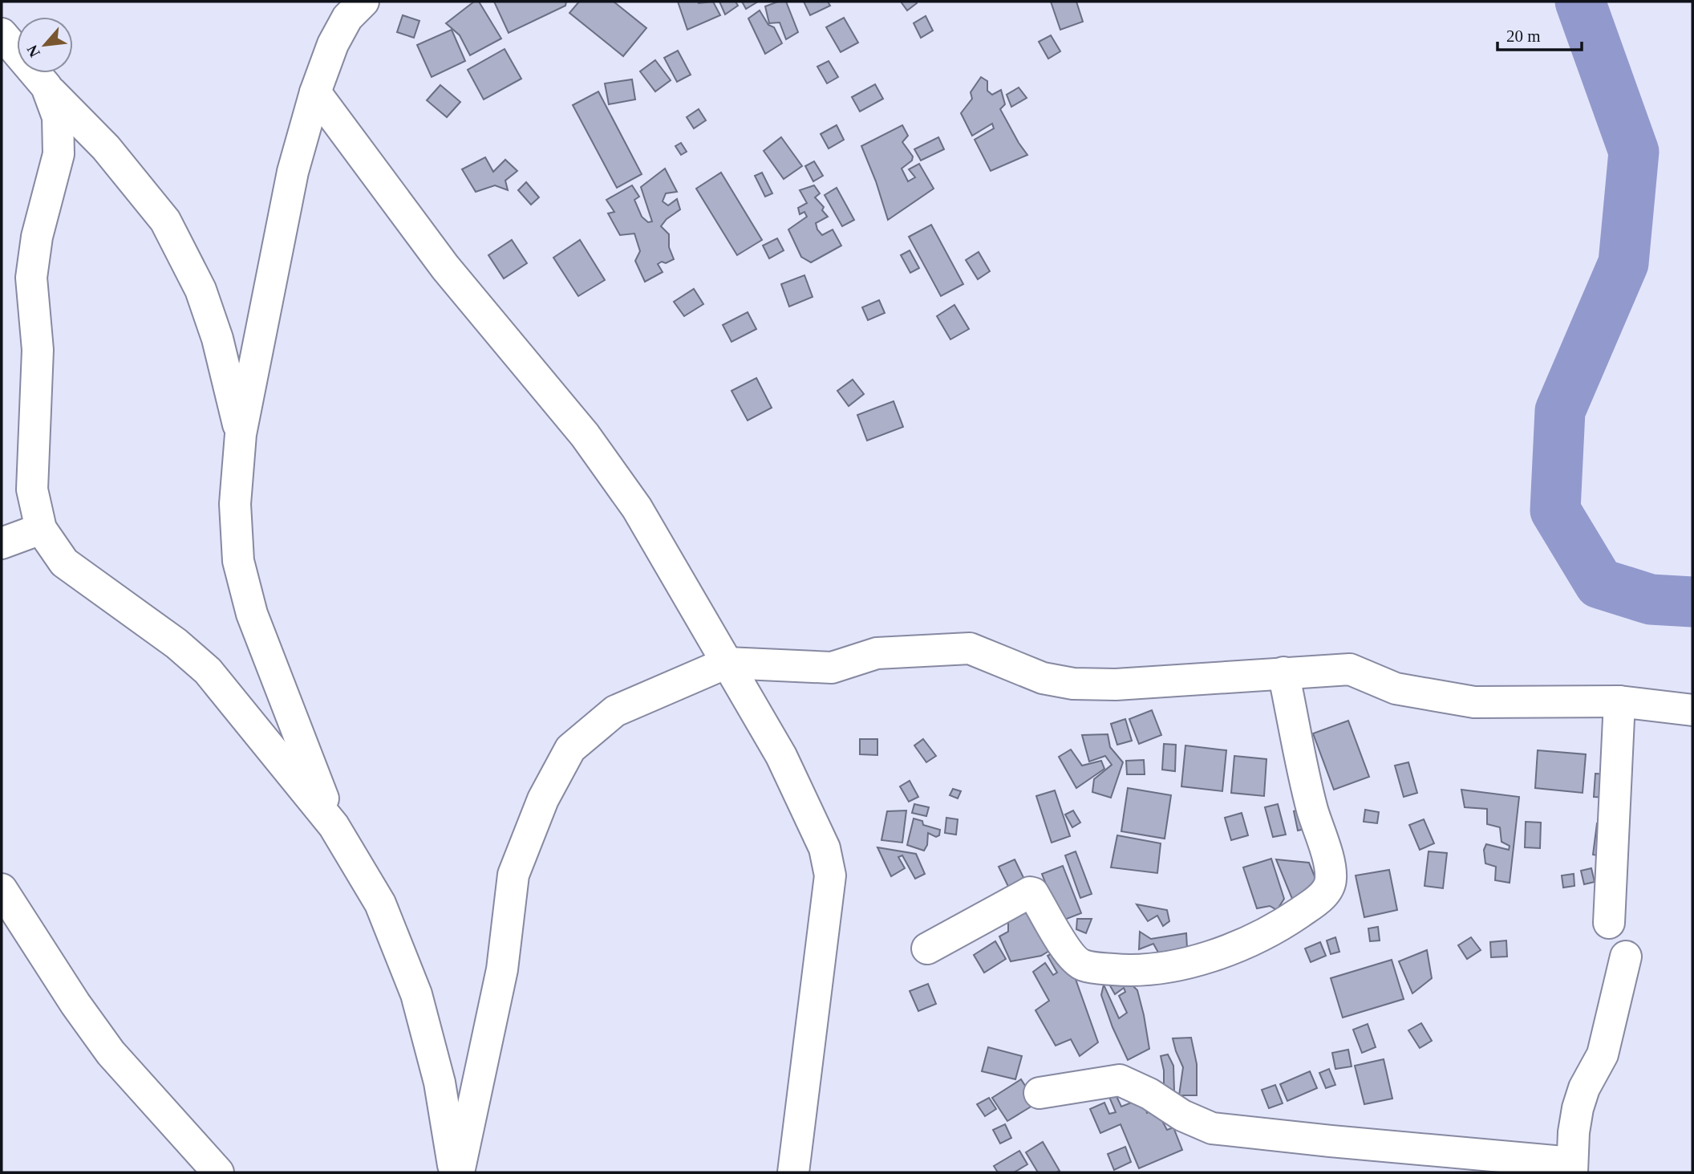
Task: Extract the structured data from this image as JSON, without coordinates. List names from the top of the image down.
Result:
{
  "scale_bar": "20 m",
  "north": "bottom left"
}
